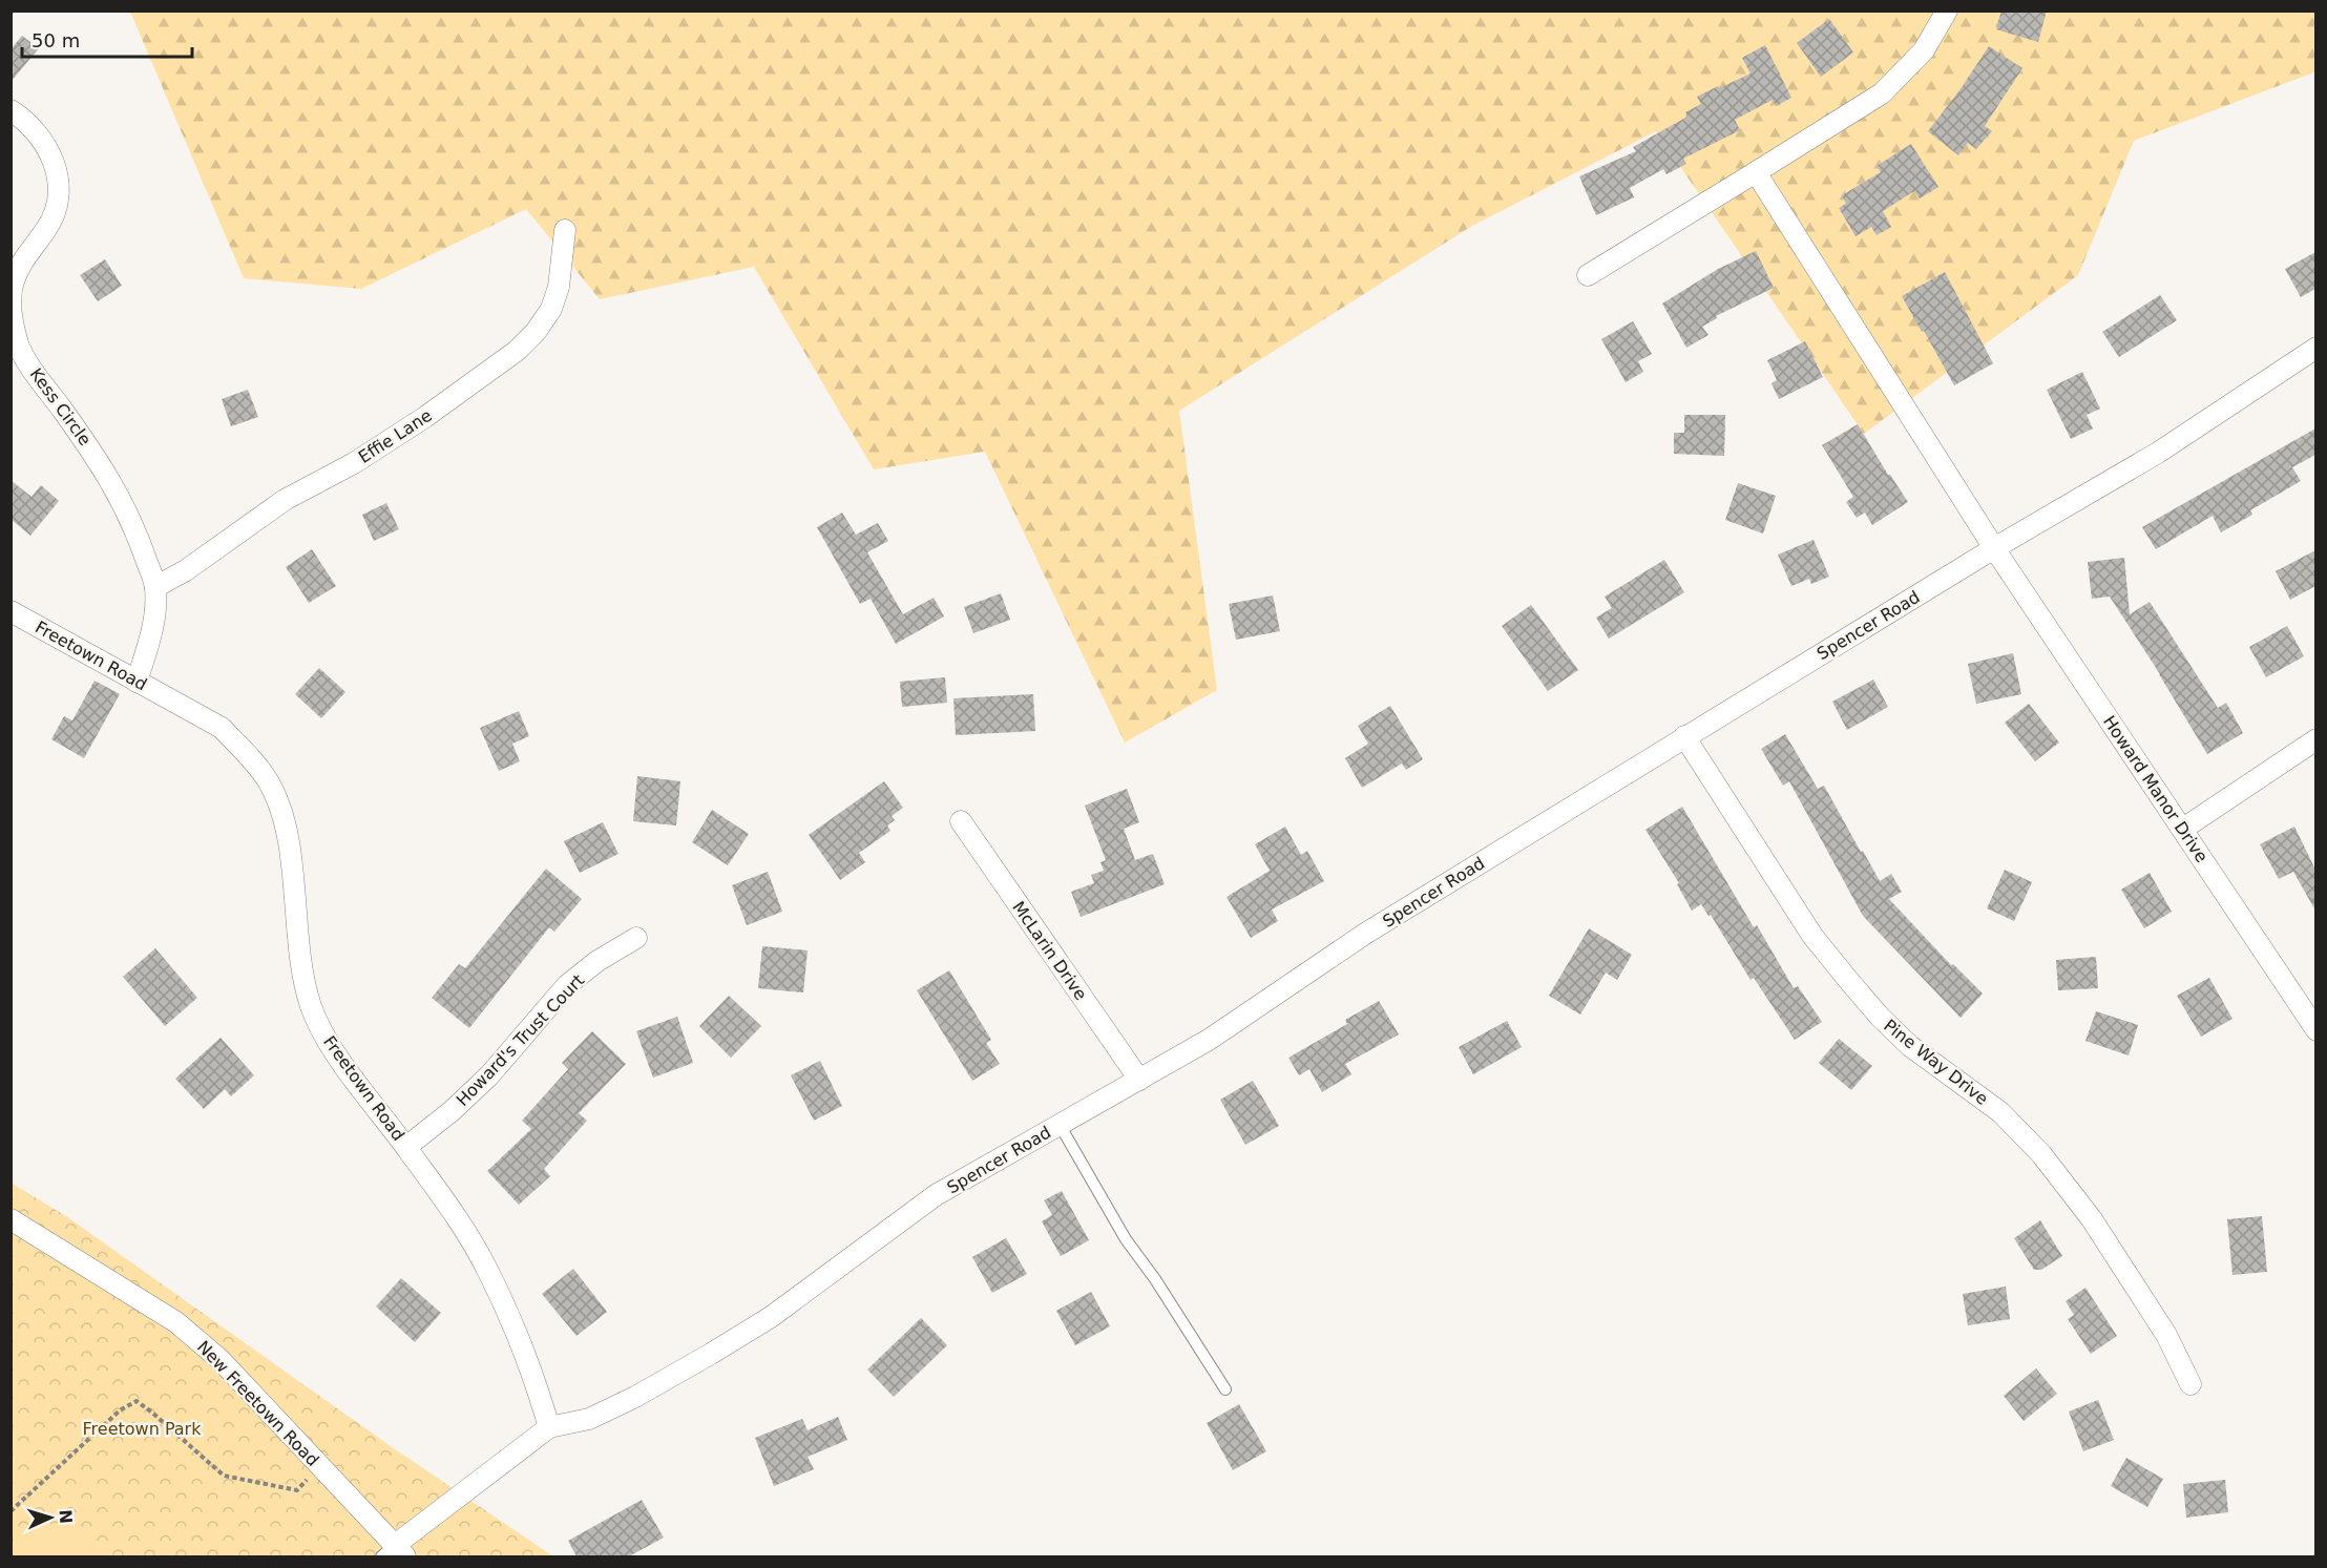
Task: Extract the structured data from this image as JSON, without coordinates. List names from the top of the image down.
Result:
{
  "streets": {
    "street": [
      "Kess Circle",
      "Effie Lane",
      "Spencer Road",
      "Freetown Road",
      "Howard Manor Drive",
      "McLarin Drive",
      "Howard's Trust Court",
      "Pine Way Drive",
      "New Freetown Road"
    ]
  },
  "crossings": [
    ["Kess Circle", "Effie Lane"],
    ["Kess Circle", "Freetown Road"],
    ["Spencer Road", "Freetown Road"],
    ["Spencer Road", "Howard Manor Drive"],
    ["Spencer Road", "McLarin Drive"],
    ["Spencer Road", "Pine Way Drive"],
    ["Freetown Road", "Howard's Trust Court"]
  ],
  "parks": ["Freetown Park"],
  "scale_bar": "50 m",
  "north": "right"
}
